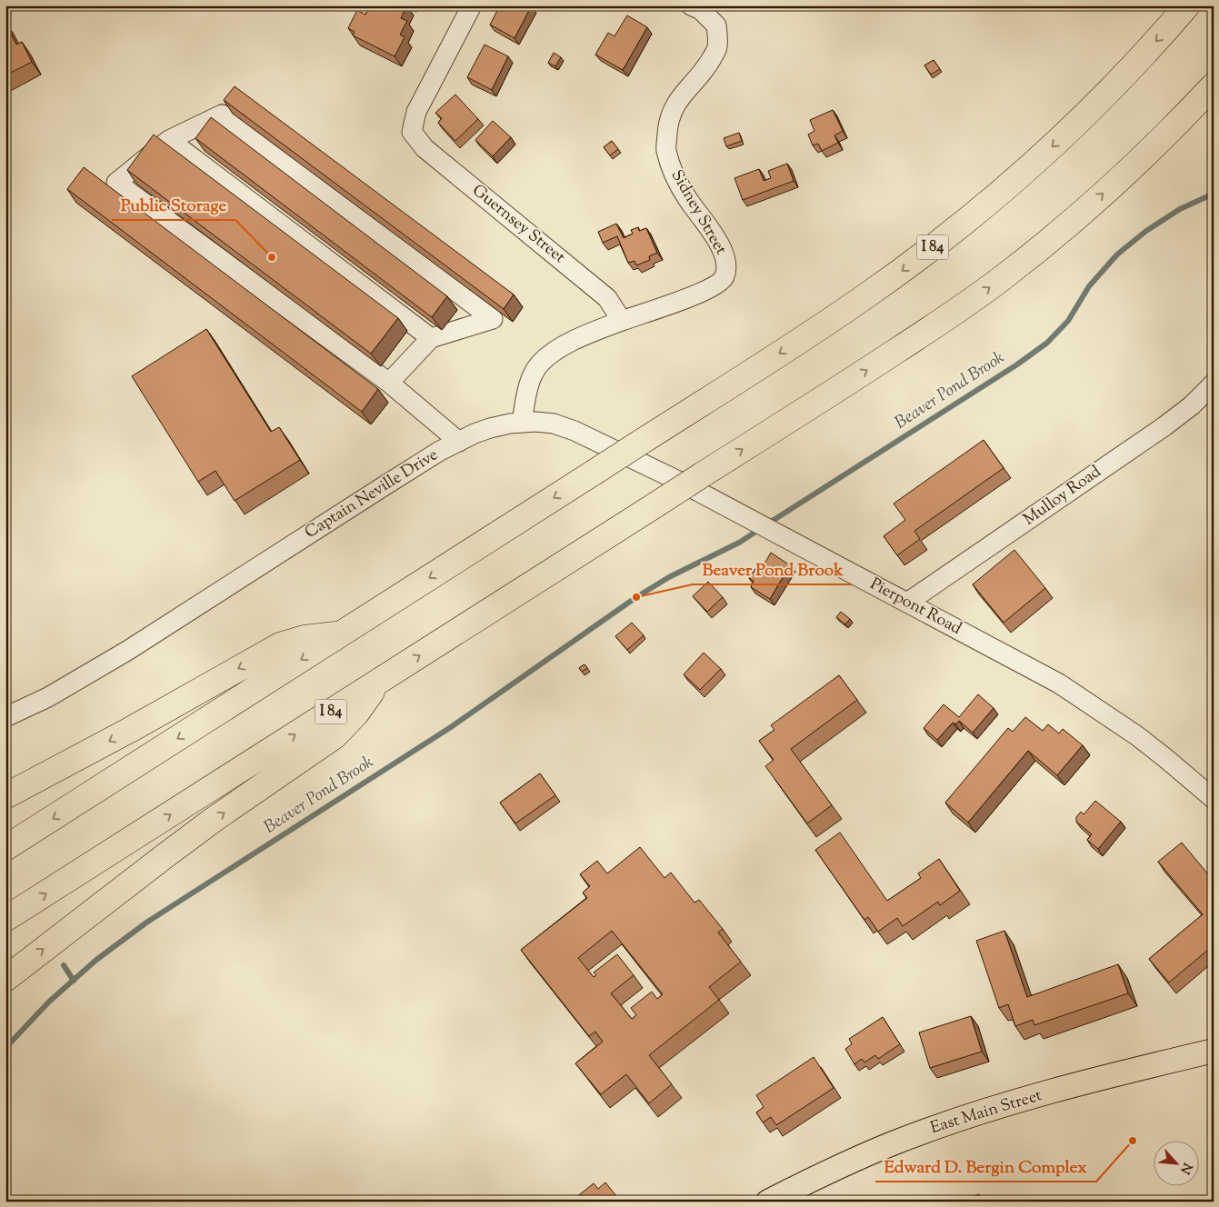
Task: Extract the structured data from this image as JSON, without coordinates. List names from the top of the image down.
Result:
{
  "streets": {
    "highway": ["I 84"],
    "main road": ["East Main Street"],
    "street": [
      "Sidney Street",
      "Guernsey Street",
      "Captain Neville Drive",
      "Mulloy Road",
      "Pierpont Road"
    ]
  },
  "crossings": [
    ["Sidney Street", "Guernsey Street"],
    ["Captain Neville Drive", "Pierpont Road"],
    ["Mulloy Road", "Pierpont Road"]
  ],
  "water": ["Beaver Pond Brook"],
  "places": ["Public Storage", "Beaver Pond Brook", "Edward D. Bergin Complex"],
  "north": "bottom right"
}
